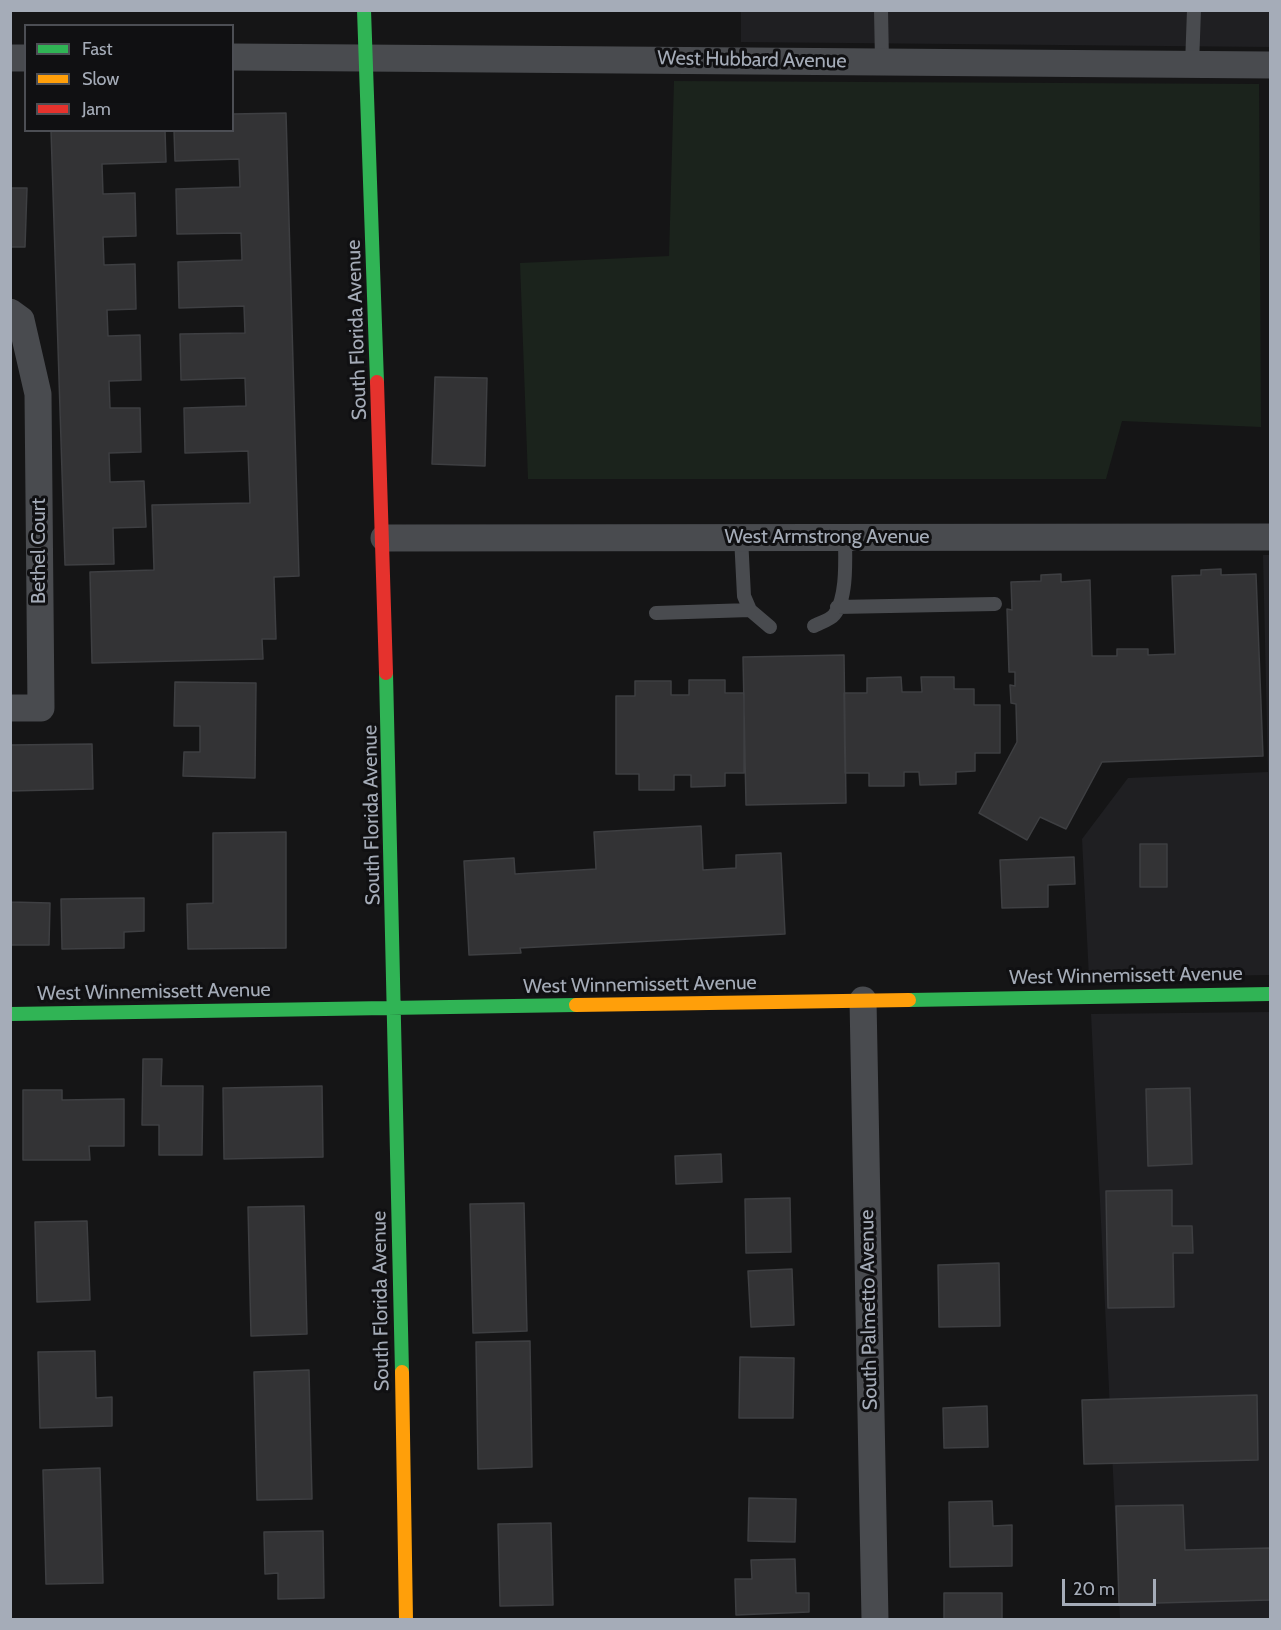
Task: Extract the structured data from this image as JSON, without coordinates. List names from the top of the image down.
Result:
{
  "streets": {
    "street": [
      "West Hubbard Avenue",
      "South Florida Avenue",
      "West Armstrong Avenue",
      "Bethel Court",
      "West Winnemissett Avenue",
      "South Palmetto Avenue"
    ]
  },
  "crossings": [
    ["West Hubbard Avenue", "South Florida Avenue"],
    ["South Florida Avenue", "West Armstrong Avenue"],
    ["South Florida Avenue", "West Winnemissett Avenue"],
    ["West Winnemissett Avenue", "South Palmetto Avenue"]
  ],
  "legend": ["Fast", "Slow", "Jam"],
  "scale_bar": "20 m"
}
